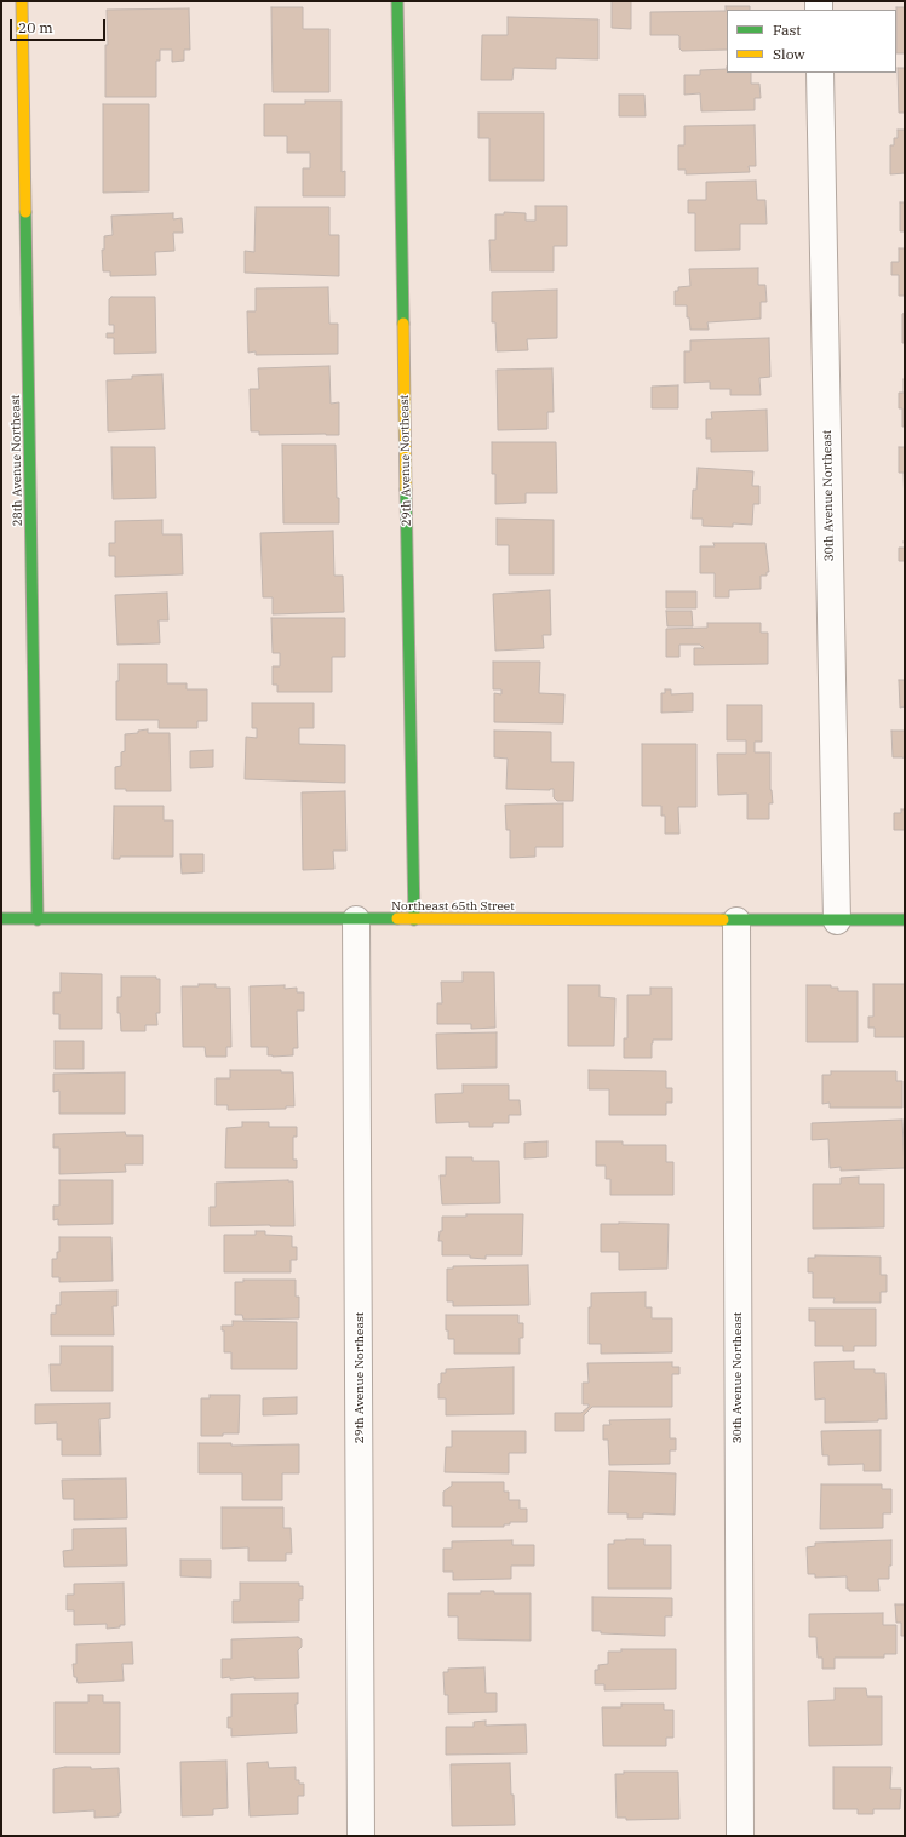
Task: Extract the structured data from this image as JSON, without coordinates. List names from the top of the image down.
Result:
{
  "streets": {
    "street": [
      "28th Avenue Northeast",
      "29th Avenue Northeast",
      "30th Avenue Northeast",
      "Northeast 65th Street"
    ]
  },
  "crossings": [
    ["28th Avenue Northeast", "Northeast 65th Street"],
    ["29th Avenue Northeast", "Northeast 65th Street"],
    ["30th Avenue Northeast", "Northeast 65th Street"]
  ],
  "legend": ["Fast", "Slow"],
  "scale_bar": "20 m"
}
